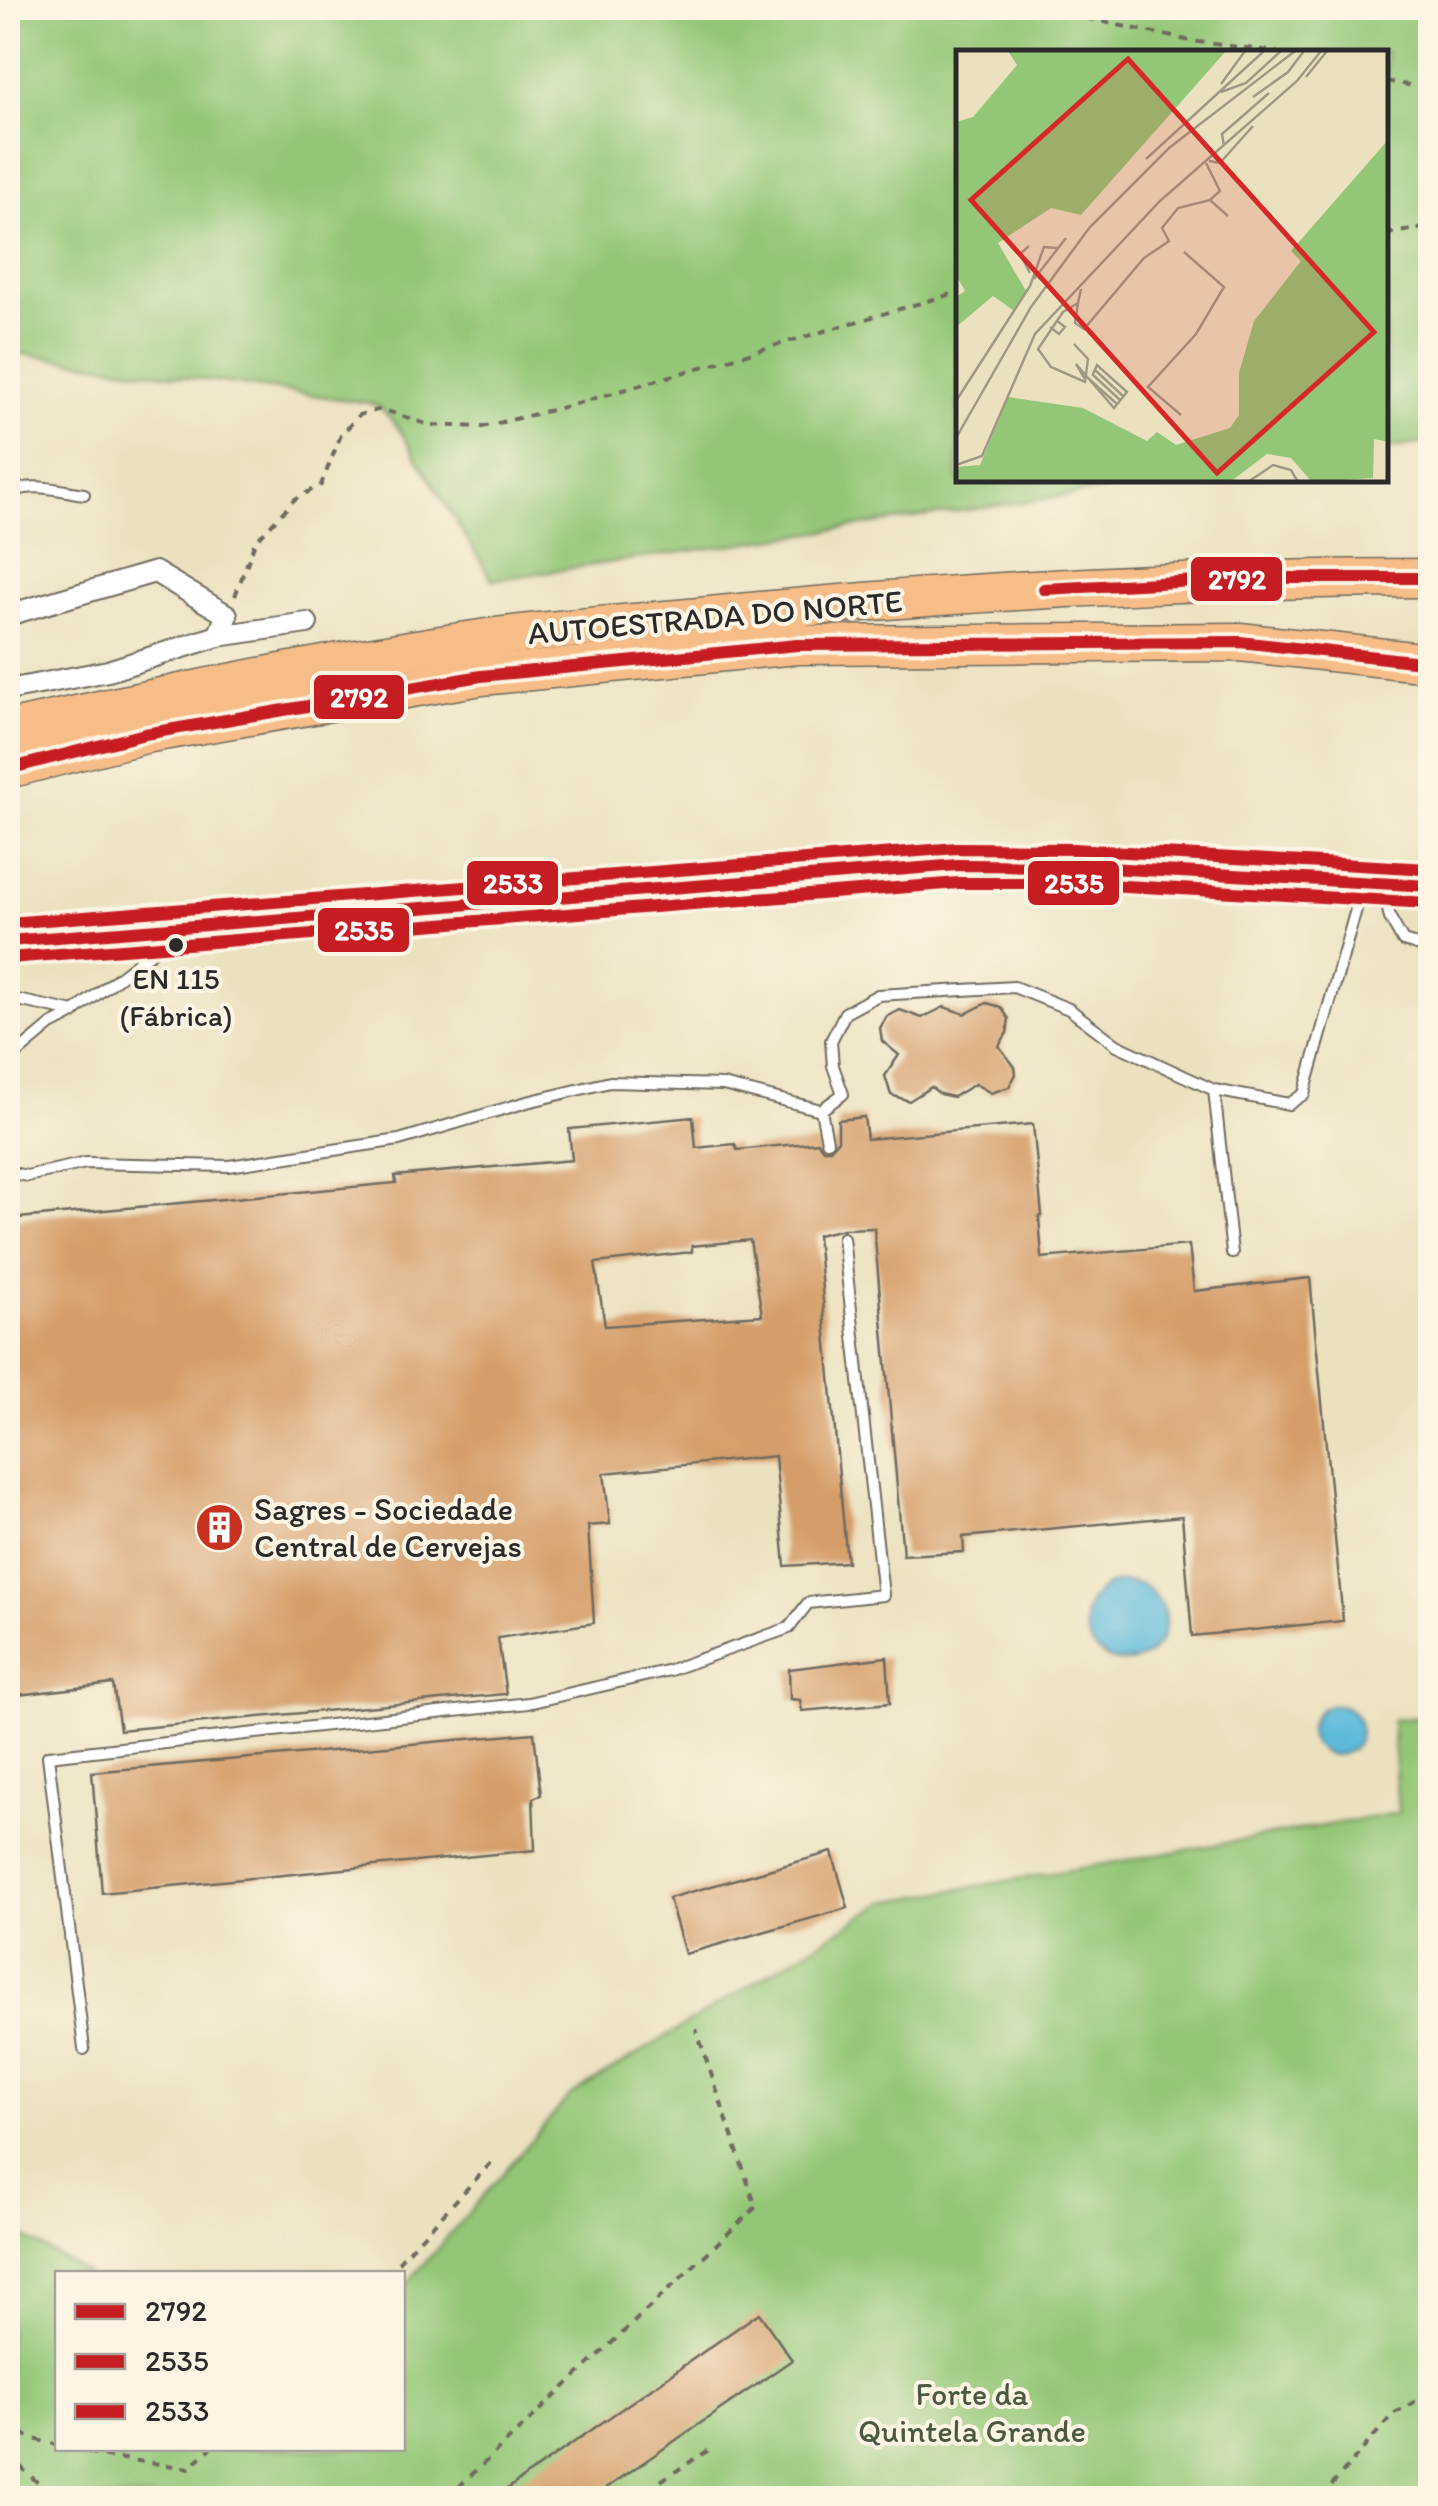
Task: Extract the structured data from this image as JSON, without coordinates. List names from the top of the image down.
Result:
{
  "streets": {
    "highway": ["AUTOESTRADA DO NORTE"]
  },
  "parks": ["Forte da Quintela Grande"],
  "places": {
    "other": ["EN 115 (Fábrica)"],
    "building": ["Sagres - Sociedade Central de Cervejas"]
  },
  "lines": ["transit line 2792", "transit line 2533", "transit line 2535"],
  "legend": ["2792", "2535", "2533"]
}
